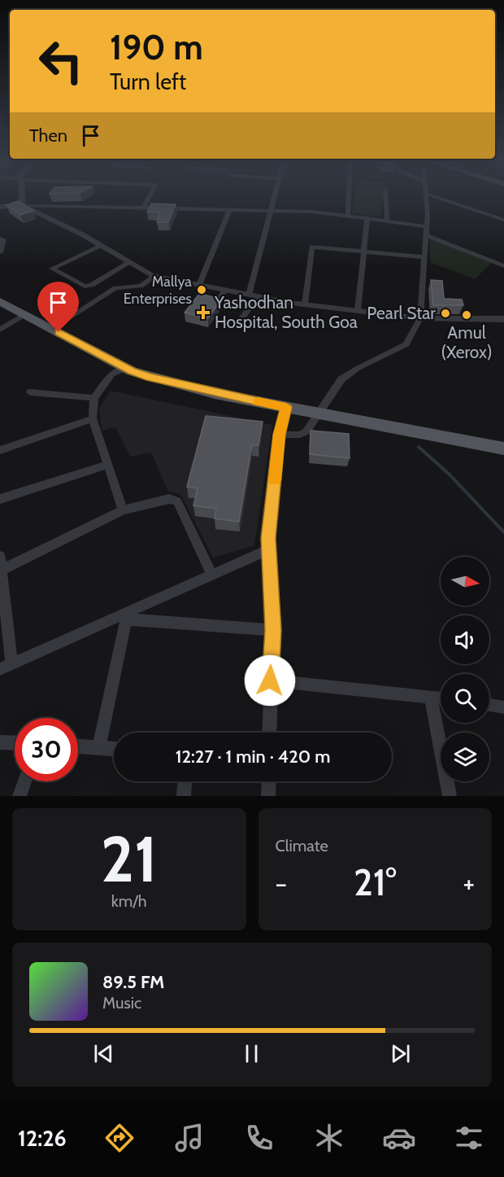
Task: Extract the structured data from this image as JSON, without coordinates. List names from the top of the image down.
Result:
{
  "places": {
    "other": ["Mallya Enterprises", "Pearl Star", "Amul (Xerox)"],
    "health": ["Yashodhan Hospital, South Goa"]
  },
  "north": "right",
  "page": {
    "turn": ["190 m", "Turn left"],
    "then": "Then",
    "limit": "30",
    "trip": "12:27 · 1 min · 420 m",
    "tile": [
      ["21", "km/h"],
      "Climate"
    ],
    "heat": ["−", "21°", "+"],
    "song": ["89.5 FM", "Music"],
    "tabs": "12:26"
  }
}
